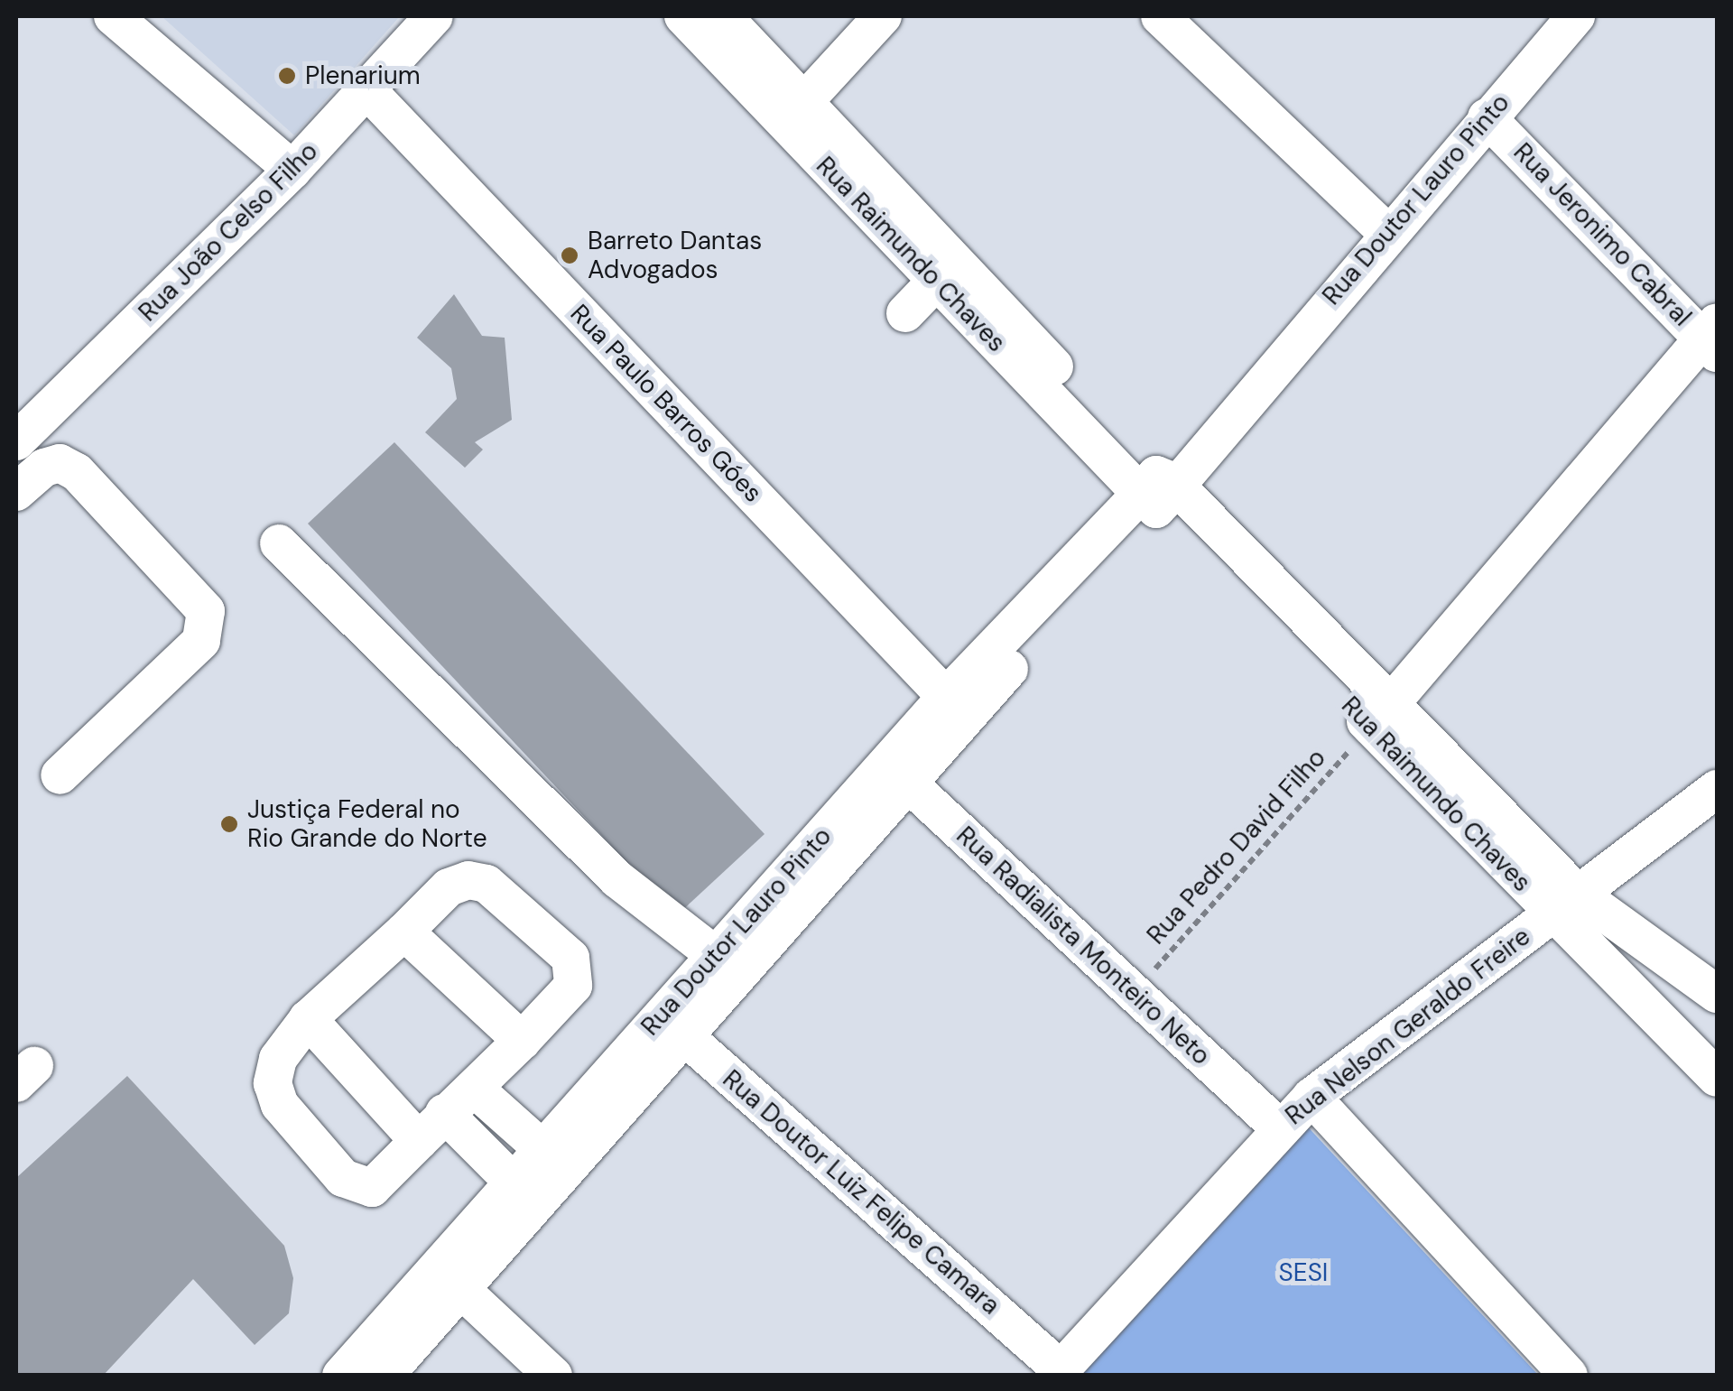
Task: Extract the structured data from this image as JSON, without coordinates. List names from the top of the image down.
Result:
{
  "streets": {
    "street": [
      "Rua Doutor Lauro Pinto",
      "Rua João Celso Filho",
      "Rua Jeronimo Cabral",
      "Rua Raimundo Chaves",
      "Rua Paulo Barros Góes",
      "Rua Radialista Monteiro Neto",
      "Rua Nelson Geraldo Freire",
      "Rua Doutor Luiz Felipe Camara"
    ],
    "path": ["Rua Pedro David Filho"]
  },
  "crossings": [
    ["Rua Doutor Lauro Pinto", "Rua Jeronimo Cabral"],
    ["Rua Doutor Lauro Pinto", "Rua Raimundo Chaves"],
    ["Rua Doutor Lauro Pinto", "Rua Paulo Barros Góes"],
    ["Rua Doutor Lauro Pinto", "Rua Radialista Monteiro Neto"],
    ["Rua Doutor Lauro Pinto", "Rua Doutor Luiz Felipe Camara"],
    ["Rua João Celso Filho", "Rua Paulo Barros Góes"],
    ["Rua Raimundo Chaves", "Rua Pedro David Filho"],
    ["Rua Raimundo Chaves", "Rua Nelson Geraldo Freire"],
    ["Rua Pedro David Filho", "Rua Radialista Monteiro Neto"],
    ["Rua Radialista Monteiro Neto", "Rua Nelson Geraldo Freire"],
    ["Rua Nelson Geraldo Freire", "Rua Doutor Luiz Felipe Camara"]
  ],
  "parks": ["SESI"],
  "places": ["Plenarium", "Barreto Dantas Advogados", "Justiça Federal no Rio Grande do Norte"]
}
